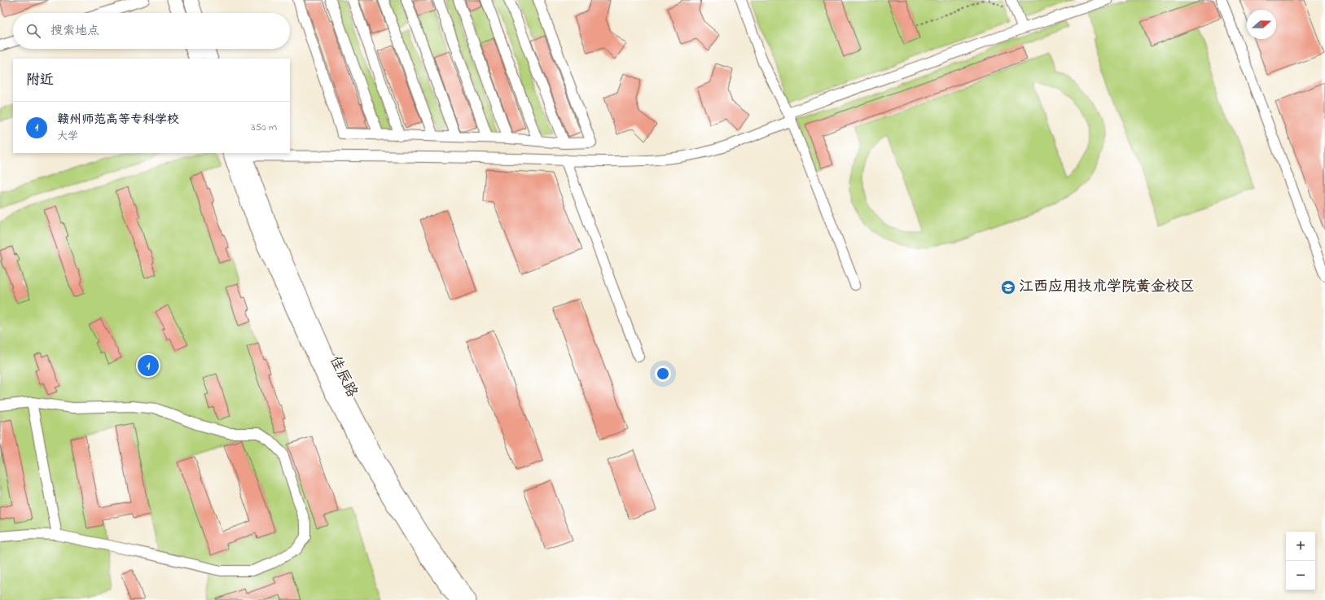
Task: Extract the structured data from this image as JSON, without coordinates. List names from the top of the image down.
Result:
{
  "streets": {
    "main road": ["佳辰路"]
  },
  "places": {
    "school or university": ["江西应用技术学院黄金校区"]
  },
  "north": "right",
  "page": {
    "search": "搜索地点",
    "heading": "附近",
    "list": [
      {
        "mark": "1",
        "name": "赣州师范高等专科学校",
        "note": "大学",
        "value": "350 m"
      }
    ],
    "pins": "1",
    "map_buttons": ["+", "−"]
  }
}
